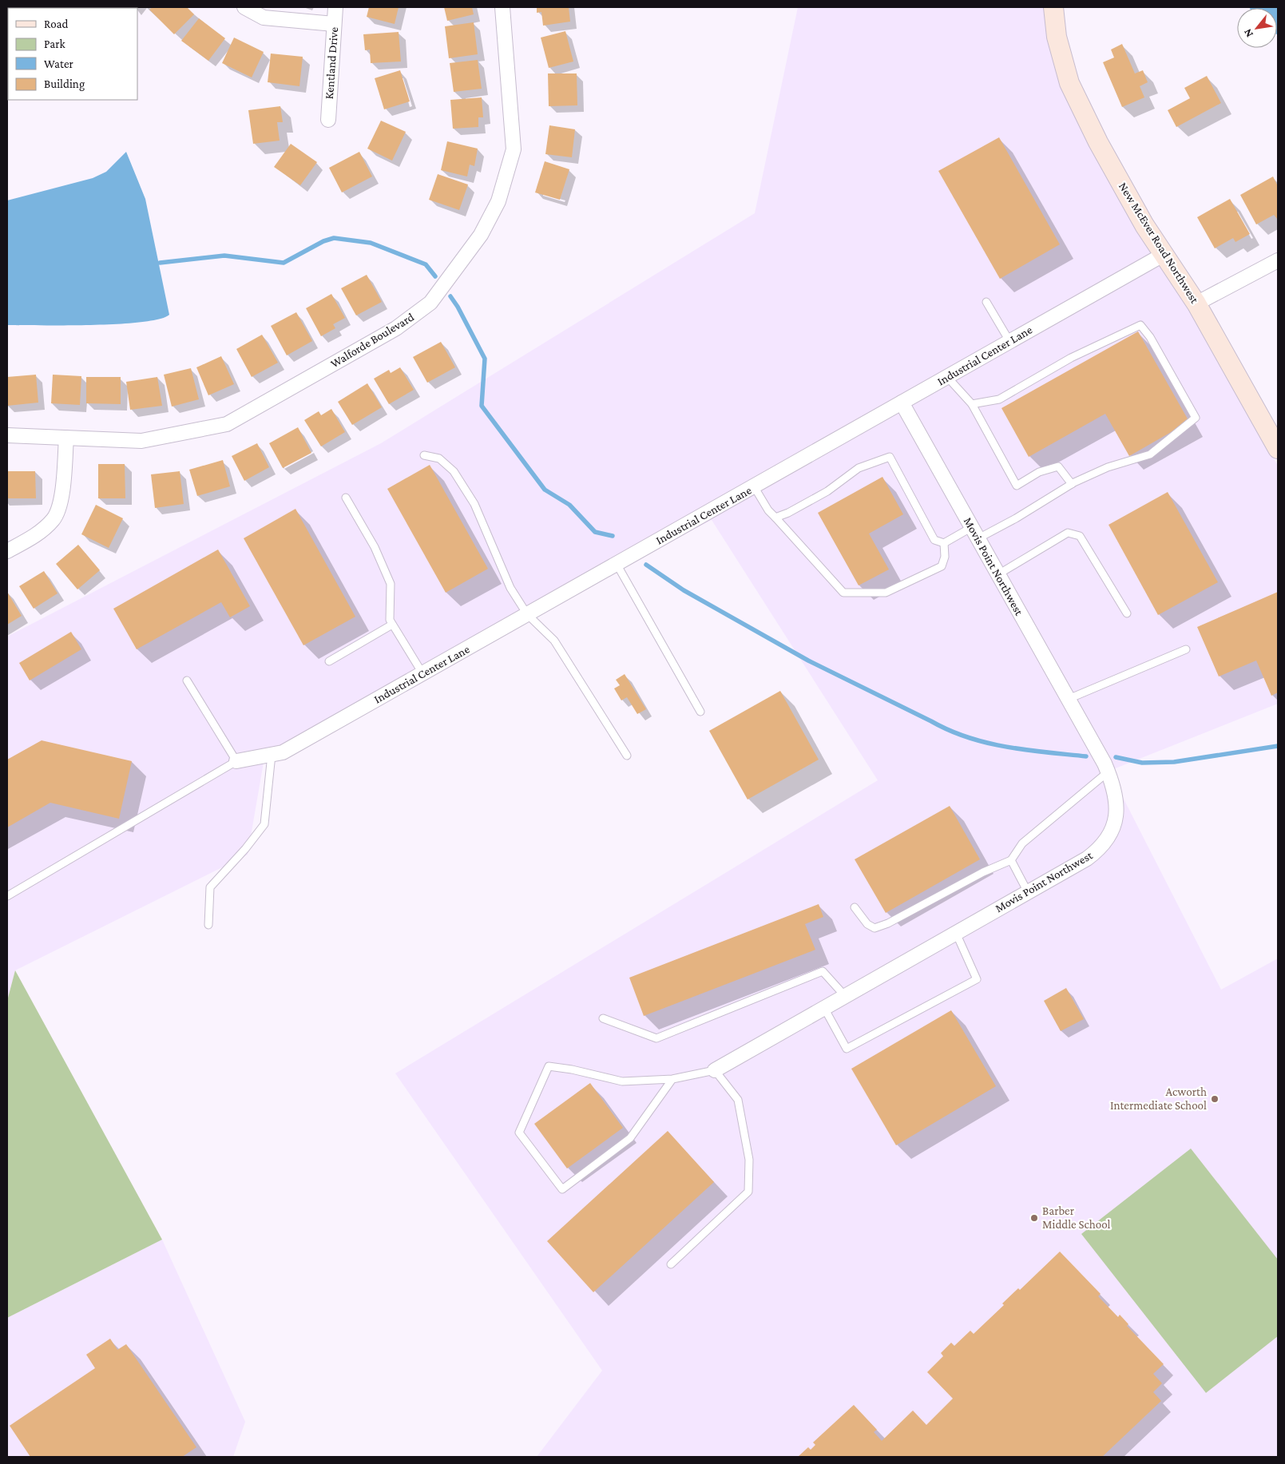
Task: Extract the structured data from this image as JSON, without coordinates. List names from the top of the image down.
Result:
{
  "streets": {
    "street": [
      "Kentland Drive",
      "New McEver Road Northwest",
      "Walforde Boulevard",
      "Industrial Center Lane",
      "Movis Point Northwest"
    ]
  },
  "crossings": [
    ["New McEver Road Northwest", "Industrial Center Lane"],
    ["Industrial Center Lane", "Movis Point Northwest"]
  ],
  "places": ["Acworth Intermediate School", "Barber Middle School"],
  "legend": [
    "Road",
    "Park",
    "Water",
    "Building"
  ],
  "north": "bottom left"
}
